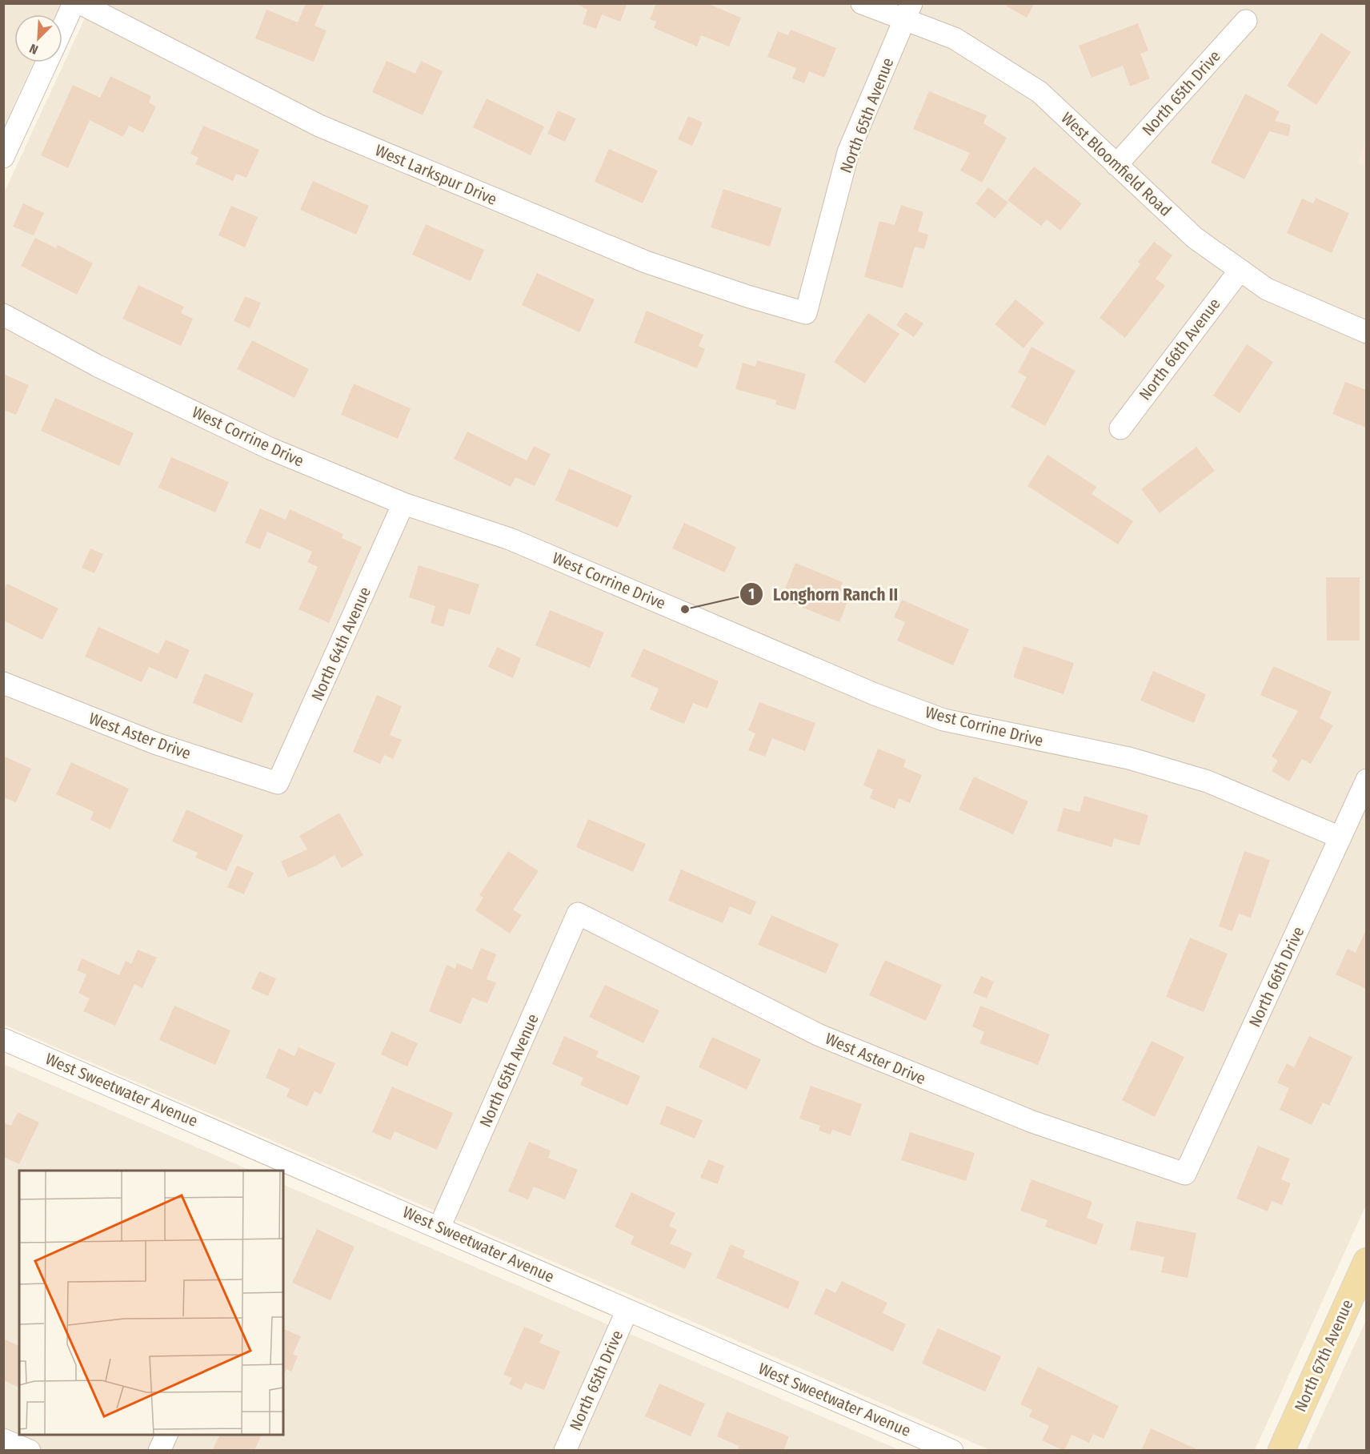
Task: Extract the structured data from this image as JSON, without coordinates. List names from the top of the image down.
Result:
{
  "streets": {
    "main road": ["North 67th Avenue"],
    "street": [
      "North 65th Drive",
      "North 65th Avenue",
      "West Bloomfield Road",
      "West Larkspur Drive",
      "North 66th Avenue",
      "West Corrine Drive",
      "North 64th Avenue",
      "West Aster Drive",
      "North 66th Drive",
      "West Sweetwater Avenue"
    ]
  },
  "crossings": [
    ["North 65th Drive", "West Bloomfield Road"],
    ["North 65th Drive", "West Sweetwater Avenue"],
    ["North 65th Avenue", "West Bloomfield Road"],
    ["North 65th Avenue", "West Larkspur Drive"],
    ["North 65th Avenue", "West Aster Drive"],
    ["North 65th Avenue", "West Sweetwater Avenue"],
    ["West Bloomfield Road", "North 66th Avenue"],
    ["West Corrine Drive", "North 64th Avenue"],
    ["West Corrine Drive", "North 66th Drive"],
    ["North 64th Avenue", "West Aster Drive"],
    ["West Aster Drive", "North 66th Drive"]
  ],
  "places": ["Longhorn Ranch II"],
  "north": "bottom left"
}
